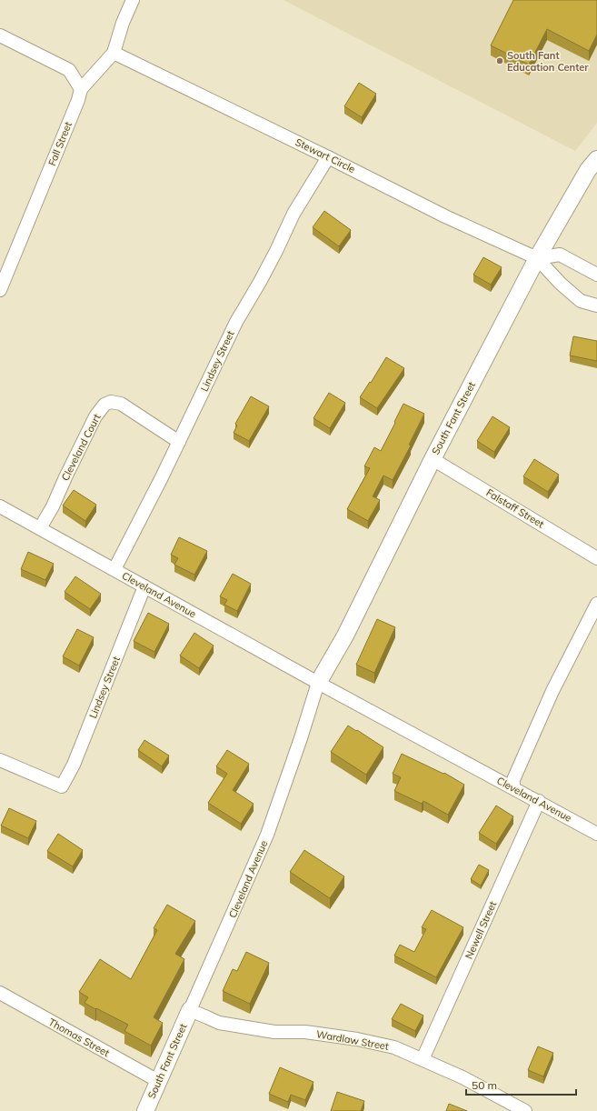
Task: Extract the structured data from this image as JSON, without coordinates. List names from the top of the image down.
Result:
{
  "streets": {
    "street": [
      "Fall Street",
      "Stewart Circle",
      "Lindsey Street",
      "South Fant Street",
      "Cleveland Court",
      "Falstaff Street",
      "Cleveland Avenue",
      "Newell Street",
      "Thomas Street",
      "Wardlaw Street"
    ]
  },
  "crossings": [
    ["Stewart Circle", "Lindsey Street"],
    ["Stewart Circle", "South Fant Street"],
    ["Lindsey Street", "Cleveland Court"],
    ["Lindsey Street", "Cleveland Avenue"],
    ["South Fant Street", "Falstaff Street"],
    ["South Fant Street", "Cleveland Avenue"],
    ["South Fant Street", "Thomas Street"],
    ["South Fant Street", "Wardlaw Street"],
    ["Cleveland Court", "Cleveland Avenue"],
    ["Cleveland Avenue", "Newell Street"],
    ["Cleveland Avenue", "Wardlaw Street"],
    ["Newell Street", "Wardlaw Street"]
  ],
  "places": ["South Fant Education Center"],
  "scale_bar": "50 m"
}
